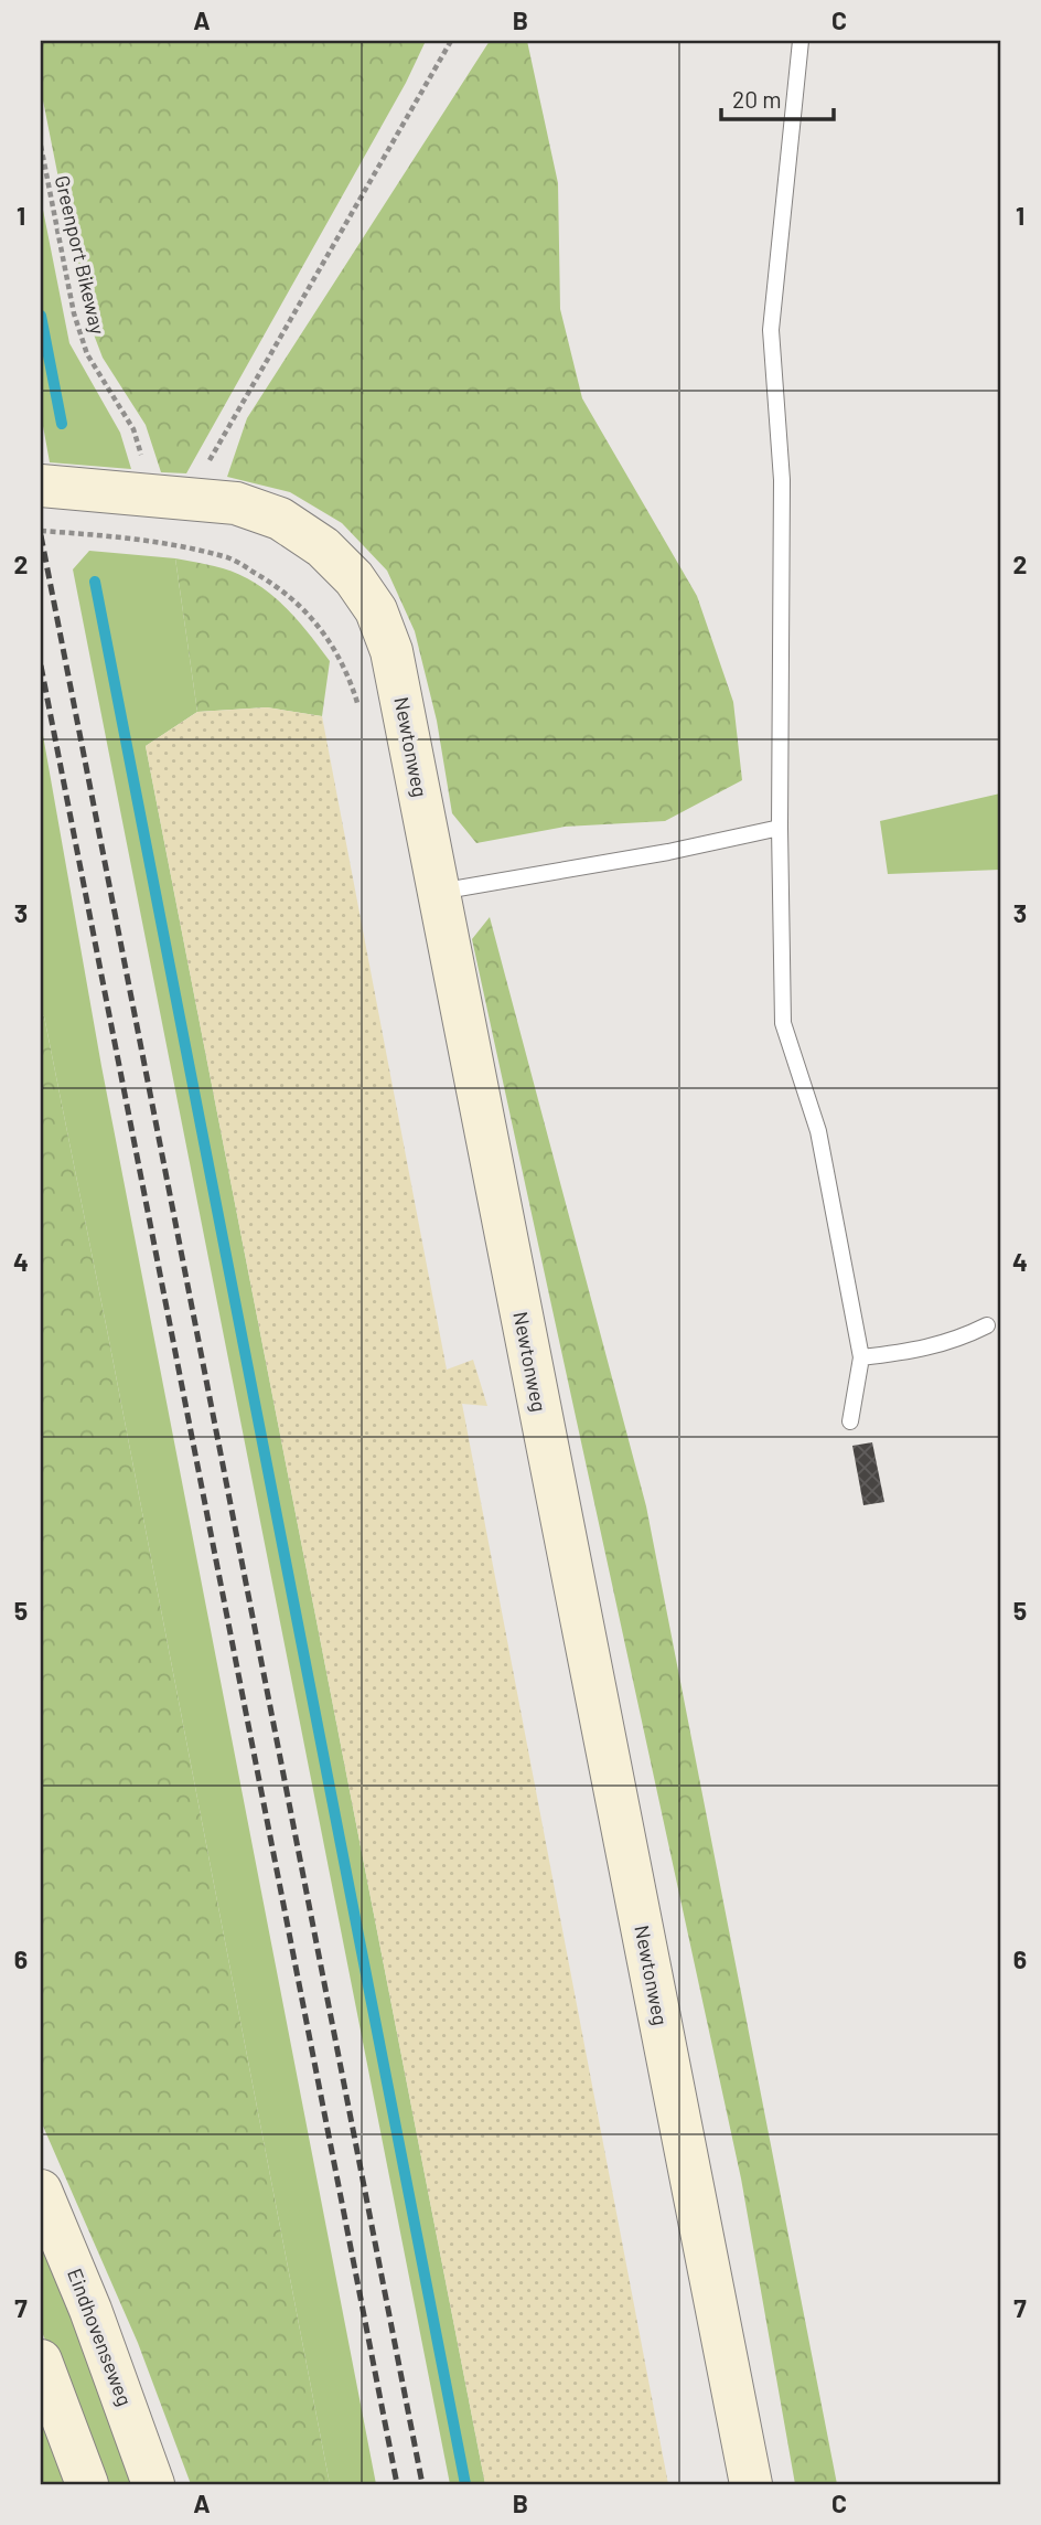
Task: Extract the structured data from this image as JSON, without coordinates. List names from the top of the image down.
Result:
{
  "streets": {
    "street": ["Newtonweg", "Eindhovenseweg"],
    "path": ["Greenport Bikeway"]
  },
  "crossings": [
    ["Greenport Bikeway", "Newtonweg"]
  ],
  "scale_bar": "20 m",
  "grid": {
    "columns": ["A", "B", "C"],
    "rows": [
      "1",
      "2",
      "3",
      "4",
      "5",
      "6",
      "7"
    ]
  }
}
